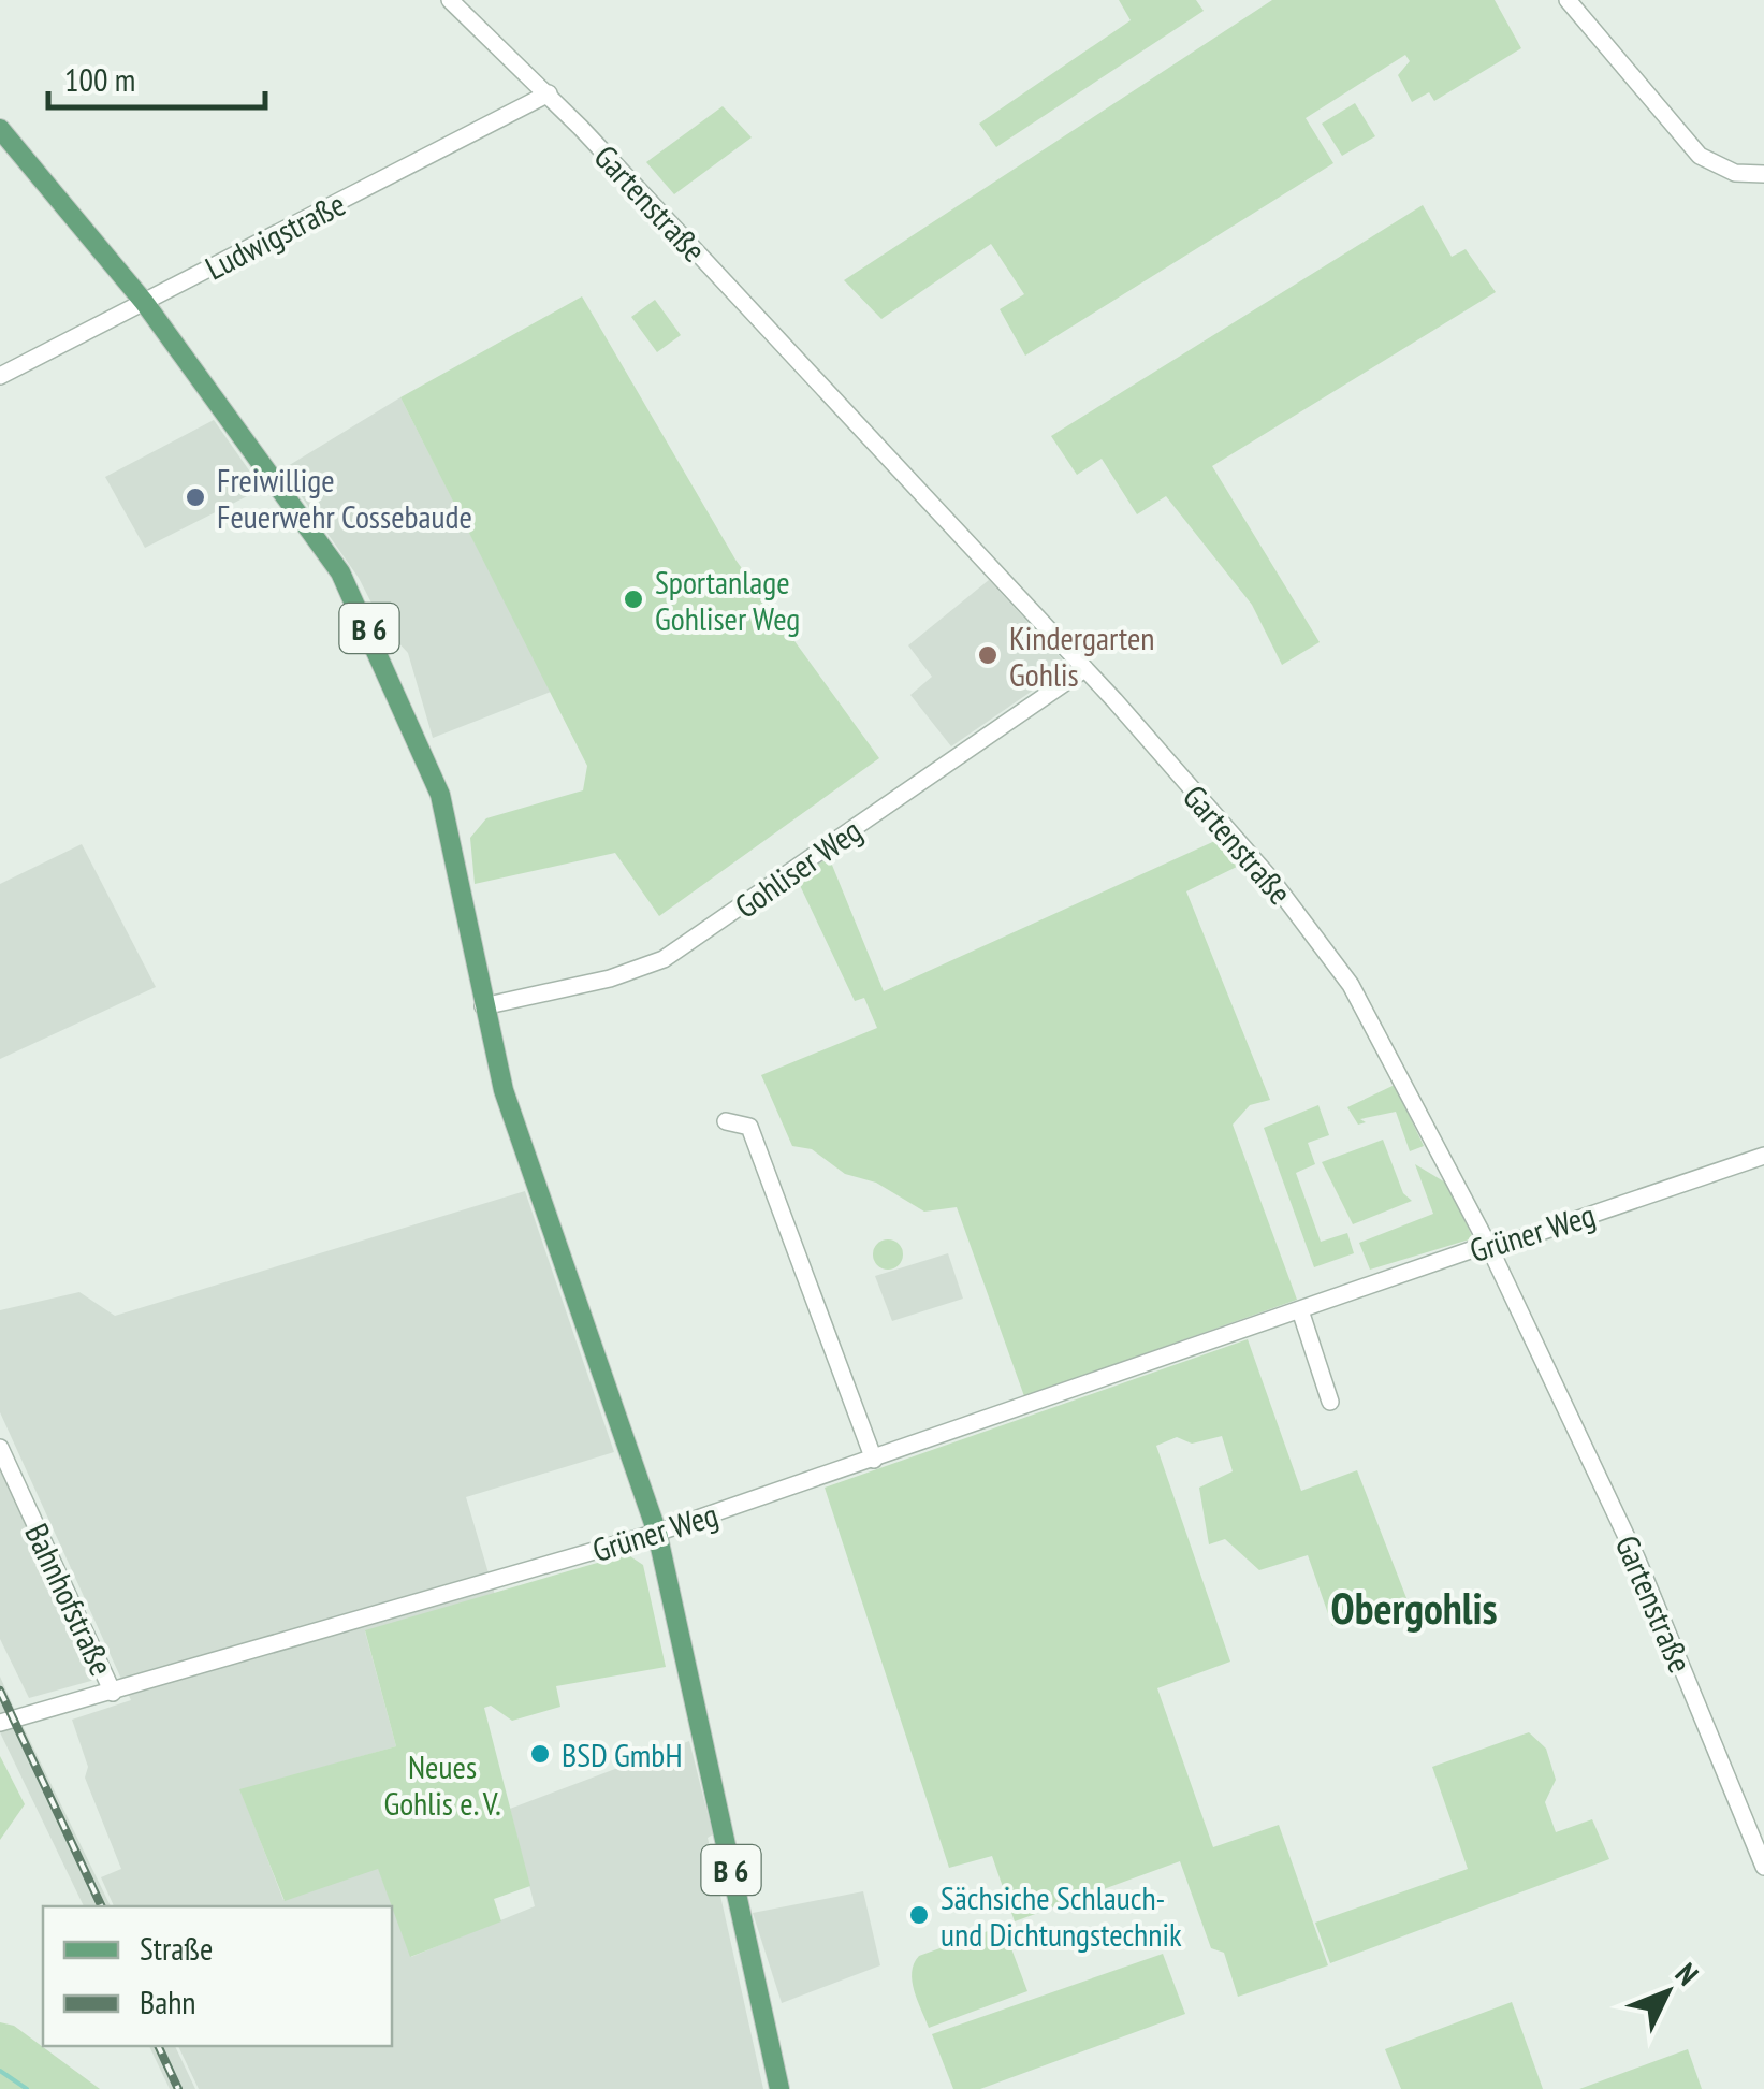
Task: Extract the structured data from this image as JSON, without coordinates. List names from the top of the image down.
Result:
{
  "streets": {
    "main road": ["B 6"],
    "street": [
      "Gartenstraße",
      "Ludwigstraße",
      "Gohliser Weg",
      "Grüner Weg",
      "Bahnhofstraße"
    ]
  },
  "crossings": [
    ["Gartenstraße", "Ludwigstraße"],
    ["Gartenstraße", "Gohliser Weg"],
    ["Gartenstraße", "Grüner Weg"],
    ["Ludwigstraße", "B 6"],
    ["B 6", "Gohliser Weg"],
    ["B 6", "Grüner Weg"],
    ["Grüner Weg", "Bahnhofstraße"]
  ],
  "districts": ["Obergohlis"],
  "parks": ["Neues Gohlis e. V."],
  "places": [
    "Freiwillige Feuerwehr Cossebaude",
    "Sportanlage Gohliser Weg",
    "Kindergarten Gohlis",
    "BSD GmbH",
    "Sächsiche Schlauch- und Dichtungstechnik"
  ],
  "legend": ["Straße", "Bahn"],
  "scale_bar": "100 m",
  "north": "top right"
}
